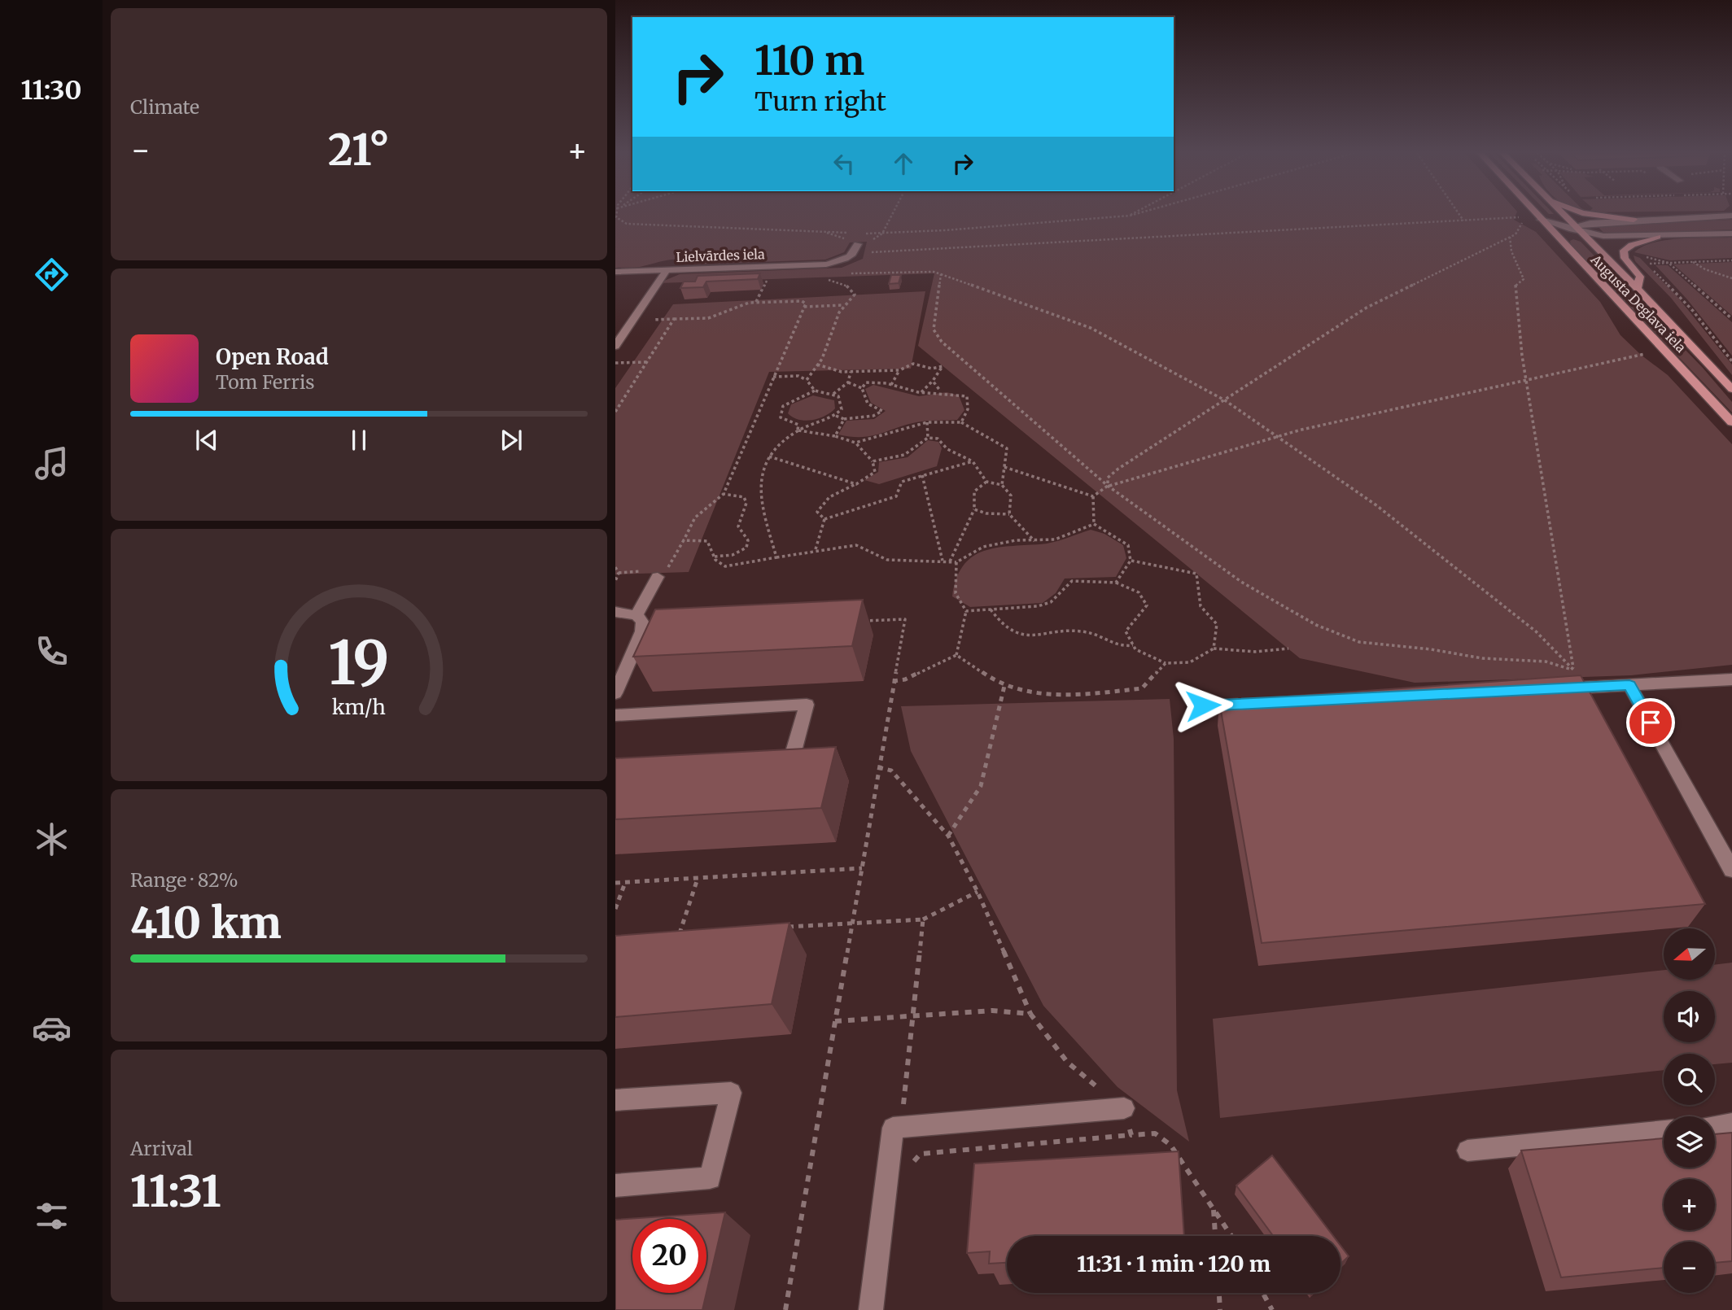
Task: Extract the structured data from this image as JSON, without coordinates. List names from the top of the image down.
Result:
{
  "streets": {
    "main road": ["Augusta Deglava iela"],
    "street": ["Lielvārdes iela"]
  },
  "north": "left",
  "page": {
    "tabs": "11:30",
    "tile": [
      "Climate",
      ["Range · 82%", "410 km"],
      ["Arrival", "11:31"]
    ],
    "turn": ["110 m", "Turn right"],
    "heat": ["−", "21°", "+"],
    "song": ["Open Road", "Tom Ferris"],
    "map_buttons": ["+", "−"],
    "limit": "20",
    "trip": "11:31 · 1 min · 120 m",
    "gauge": ["19", "km/h"]
  }
}
